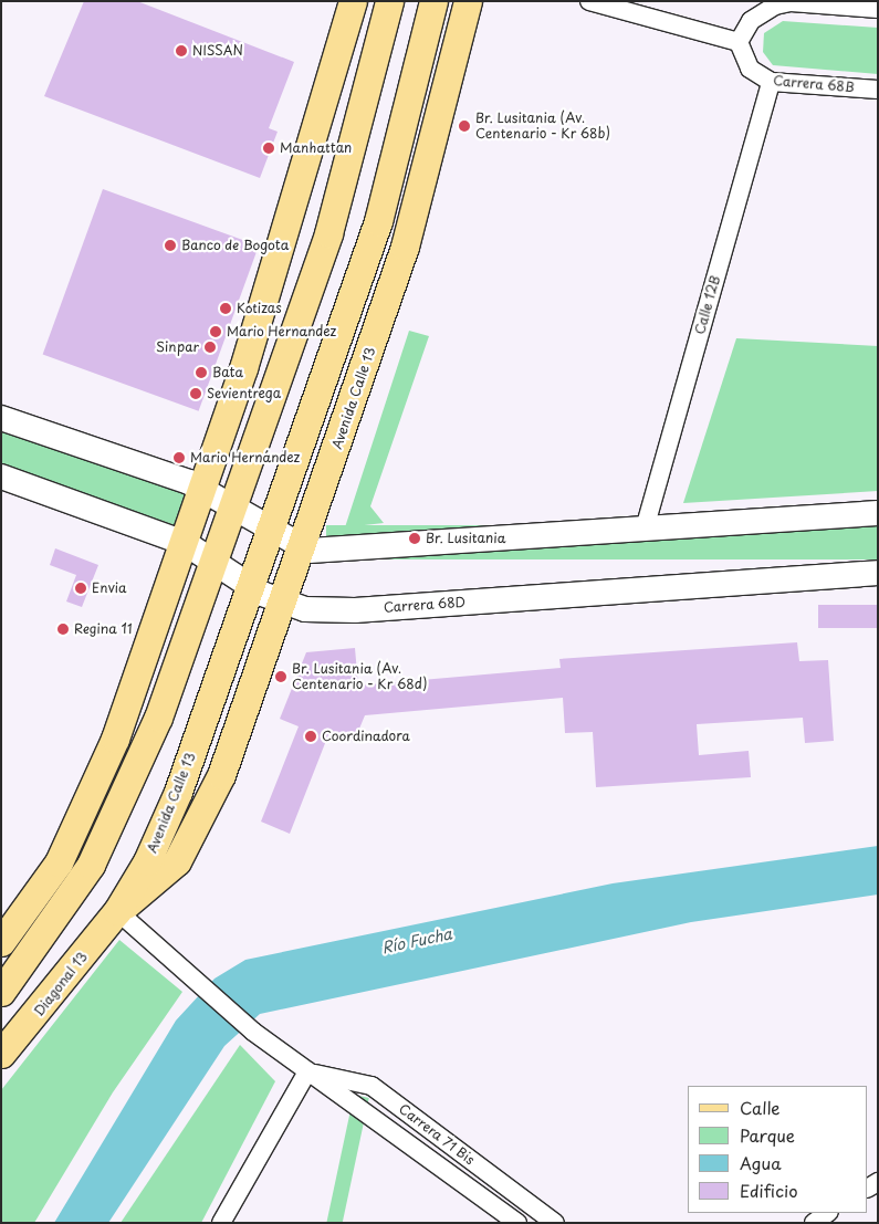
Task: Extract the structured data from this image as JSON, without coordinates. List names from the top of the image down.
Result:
{
  "streets": {
    "main road": ["Avenida Calle 13", "Carrera 68D", "Diagonal 13"],
    "street": ["Carrera 68B", "Calle 12B", "Carrera 71 Bis"]
  },
  "crossings": [
    ["Carrera 68B", "Calle 12B"],
    ["Avenida Calle 13", "Carrera 68D"],
    ["Avenida Calle 13", "Diagonal 13"],
    ["Avenida Calle 13", "Carrera 71 Bis"],
    ["Diagonal 13", "Carrera 71 Bis"]
  ],
  "water": ["Río Fucha"],
  "places": [
    "NISSAN",
    "Br. Lusitania (Av. Centenario - Kr 68b)",
    "Manhattan",
    "Banco de Bogota",
    "Kotizas",
    "Mario Hernandez",
    "Sinpar",
    "Bata",
    "Sevientrega",
    "Mario Hernández",
    "Br. Lusitania",
    "Envia",
    "Regina 11",
    "Br. Lusitania (Av. Centenario - Kr 68d)",
    "Coordinadora"
  ],
  "legend": [
    "Calle",
    "Parque",
    "Agua",
    "Edificio"
  ]
}
